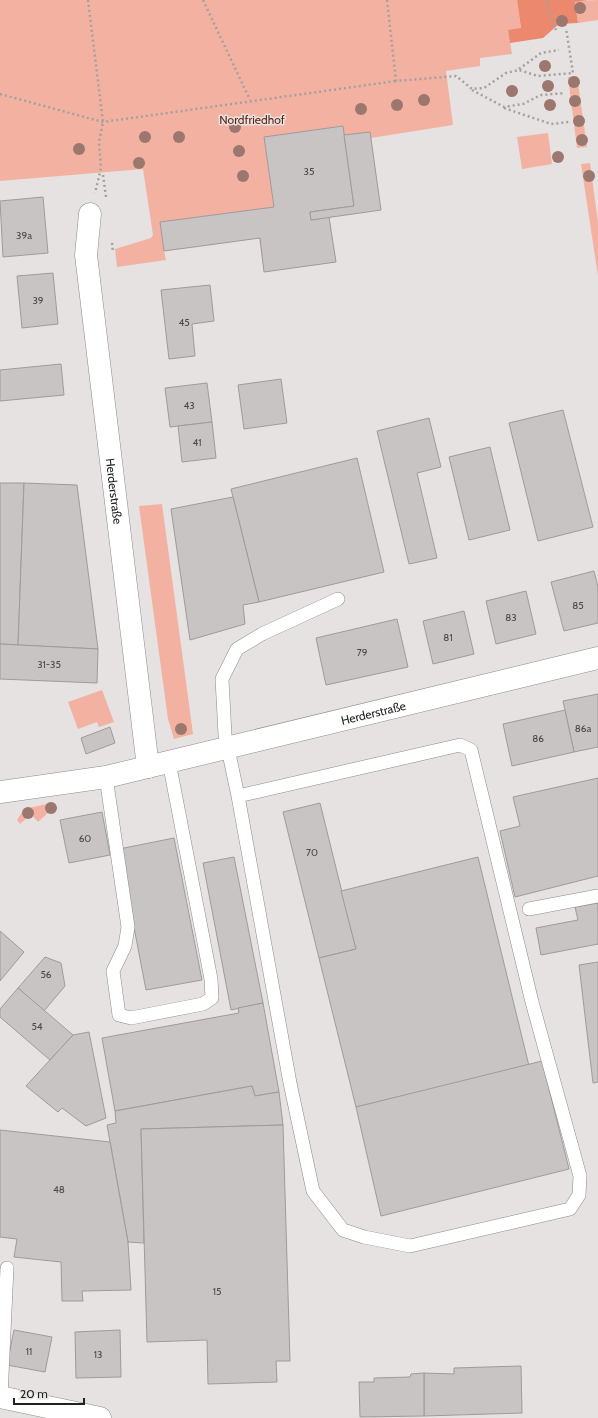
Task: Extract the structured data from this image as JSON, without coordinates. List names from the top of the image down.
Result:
{
  "streets": {
    "street": ["Herderstraße"]
  },
  "parks": ["Nordfriedhof"],
  "house_numbers": [
    "35",
    "39a",
    "39",
    "45",
    "43",
    "41",
    "85",
    "83",
    "81",
    "79",
    "31-35",
    "86a",
    "86",
    "60",
    "70",
    "56",
    "54",
    "48",
    "15",
    "11",
    "13"
  ],
  "scale_bar": "20 m"
}
